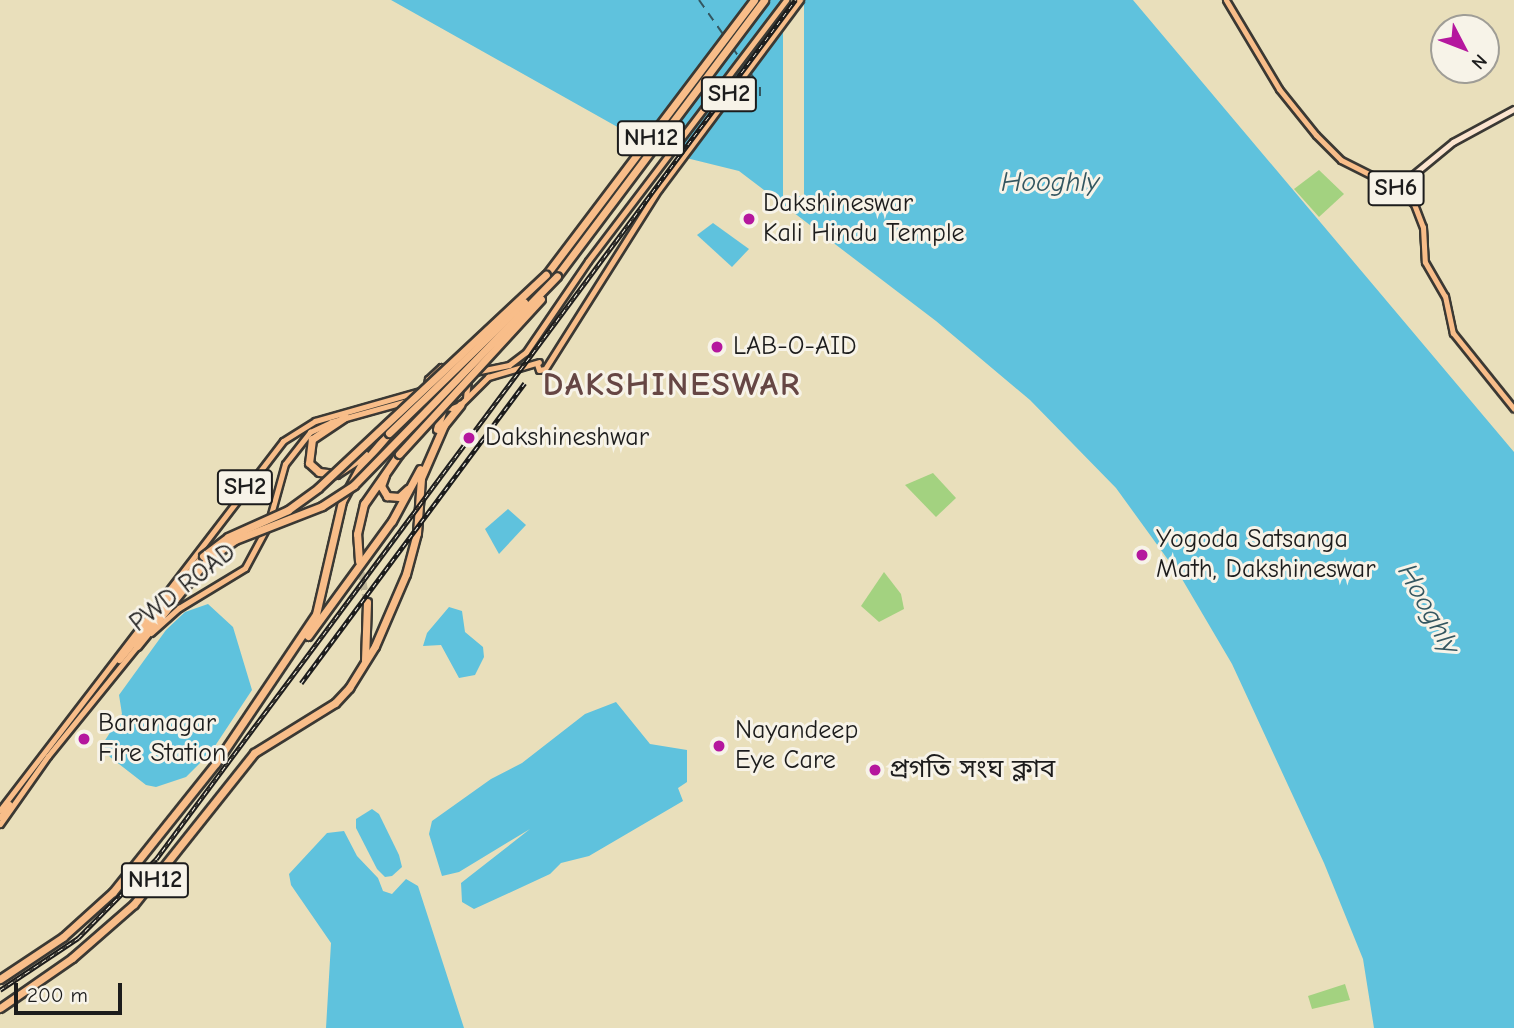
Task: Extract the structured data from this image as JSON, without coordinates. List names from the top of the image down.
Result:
{
  "streets": {
    "highway": ["NH12"],
    "main road": ["SH2", "SH6", "PWD ROAD"]
  },
  "crossings": [
    ["SH2", "NH12"],
    ["SH2", "PWD ROAD"],
    ["NH12", "PWD ROAD"]
  ],
  "districts": ["DAKSHINESWAR"],
  "water": ["Hooghly"],
  "places": [
    "Dakshineswar Kali Hindu Temple",
    "LAB-O-AID",
    "Dakshineshwar",
    "Yogoda Satsanga Math, Dakshineswar",
    "Baranagar Fire Station",
    "Nayandeep Eye Care",
    "প্রগতি সংঘ ক্লাব"
  ],
  "scale_bar": "200 m",
  "north": "bottom right"
}
